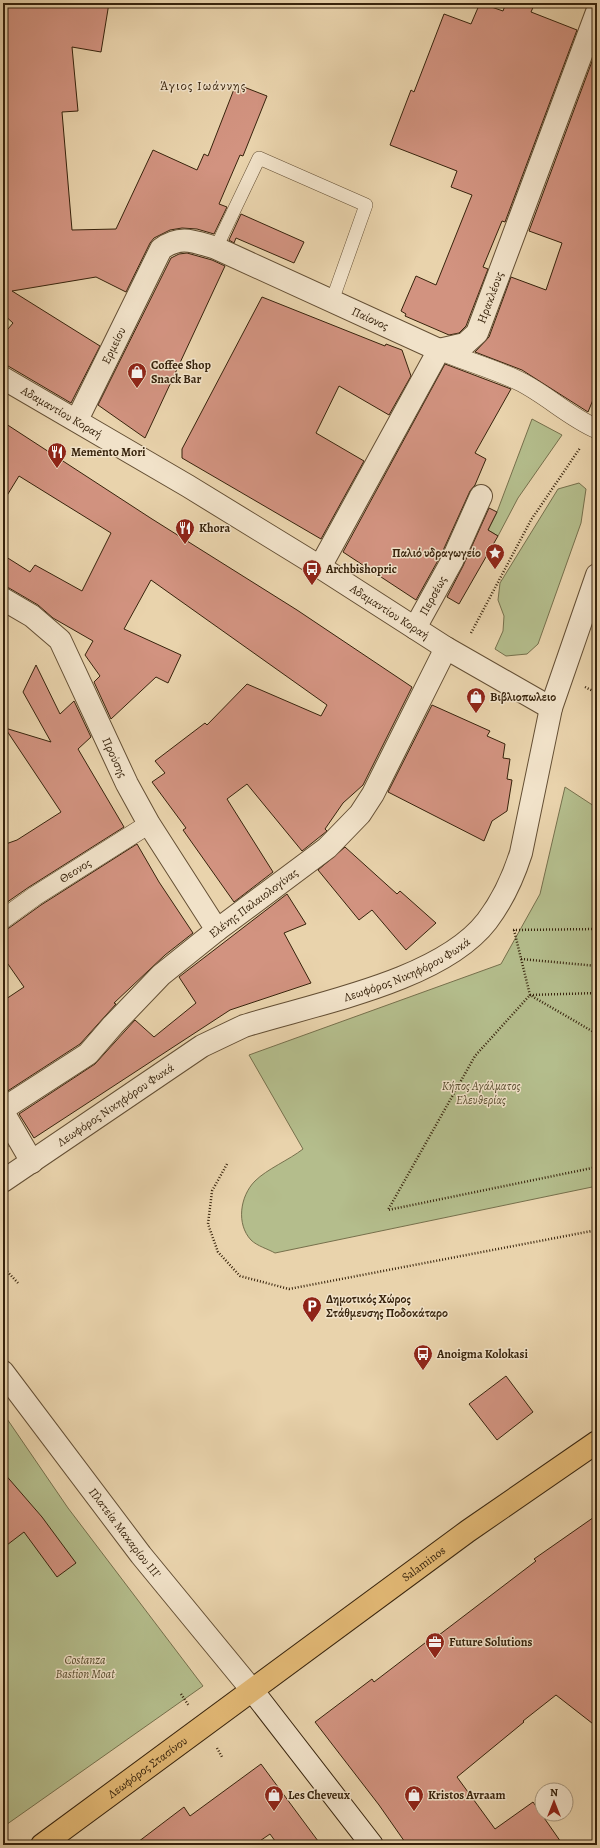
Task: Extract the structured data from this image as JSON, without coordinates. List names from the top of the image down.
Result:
{
  "streets": {
    "main road": ["Salaminos", "Λεωφόρος Στασίνου"],
    "street": [
      "Ηρακλέους",
      "Παίονος",
      "Ερμείου",
      "Αδαμαντίου Κοραή",
      "Περσέως",
      "Προύσης",
      "Θεονος",
      "Ελένης Παλαιολογίνας",
      "Λεωφόρος Νικηφόρου Φωκά",
      "Πλατεία Μακαρίου ΙΙΙ'"
    ]
  },
  "crossings": [
    ["Ηρακλέους", "Παίονος"],
    ["Παίονος", "Ερμείου"],
    ["Ερμείου", "Αδαμαντίου Κοραή"],
    ["Αδαμαντίου Κοραή", "Περσέως"],
    ["Αδαμαντίου Κοραή", "Ελένης Παλαιολογίνας"],
    ["Αδαμαντίου Κοραή", "Λεωφόρος Νικηφόρου Φωκά"],
    ["Προύσης", "Θεονος"],
    ["Προύσης", "Ελένης Παλαιολογίνας"],
    ["Πλατεία Μακαρίου ΙΙΙ'", "Salaminos"],
    ["Πλατεία Μακαρίου ΙΙΙ'", "Λεωφόρος Στασίνου"],
    ["Salaminos", "Λεωφόρος Στασίνου"]
  ],
  "districts": ["Άγιος Ιωάννης"],
  "parks": ["Κήπος Αγάλματος Ελευθερίας", "Costanza Bastion Moat"],
  "places": {
    "shop": [
      "Coffee Shop Snack Bar",
      "Βιβλιοπωλειο",
      "Les Cheveux",
      "Kristos Avraam"
    ],
    "restaurant": ["Memento Mori", "Khora"],
    "place": ["Παλιό υδραγωγείο"],
    "bus stop": ["Archbishopric", "Anoigma Kolokasi"],
    "parking": ["Δημοτικός Χώρος Στάθμευσης Ποδοκάταρο"],
    "office": ["Future Solutions"]
  },
  "north": "top"
}
